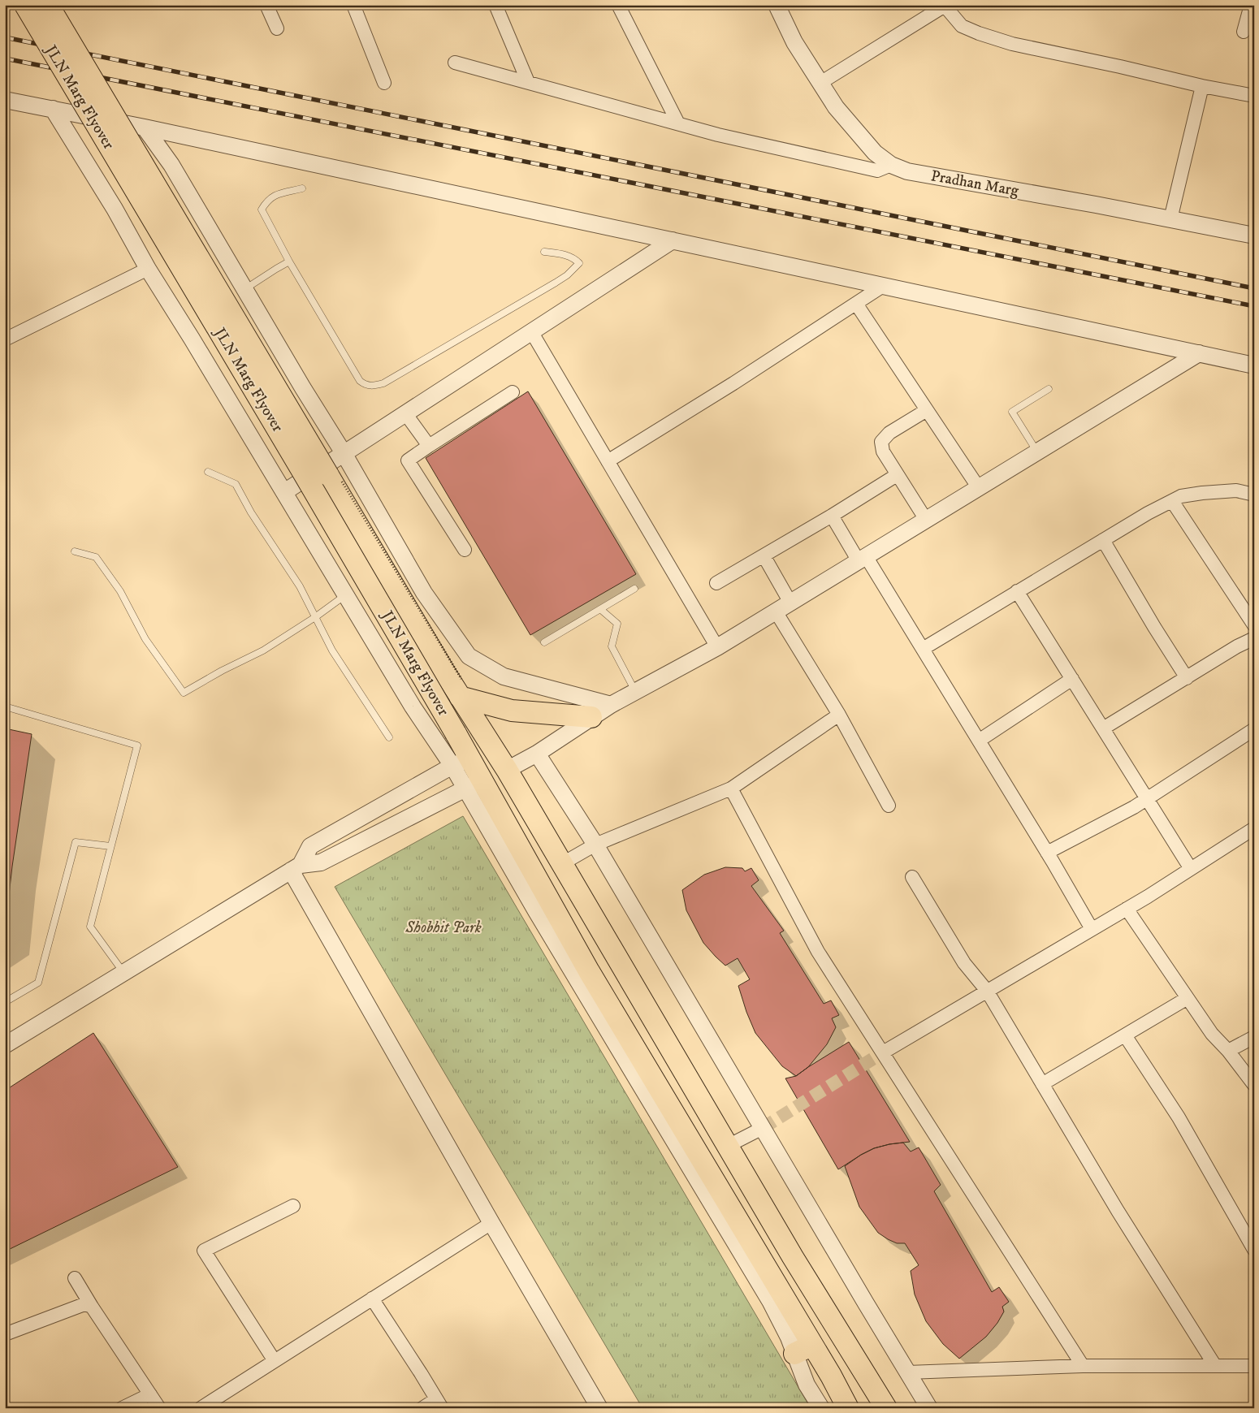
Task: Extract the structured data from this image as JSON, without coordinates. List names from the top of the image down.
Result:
{
  "streets": {
    "main road": ["JLN Marg Flyover"],
    "street": ["Pradhan Marg"]
  },
  "parks": ["Shobhit Park"]
}
